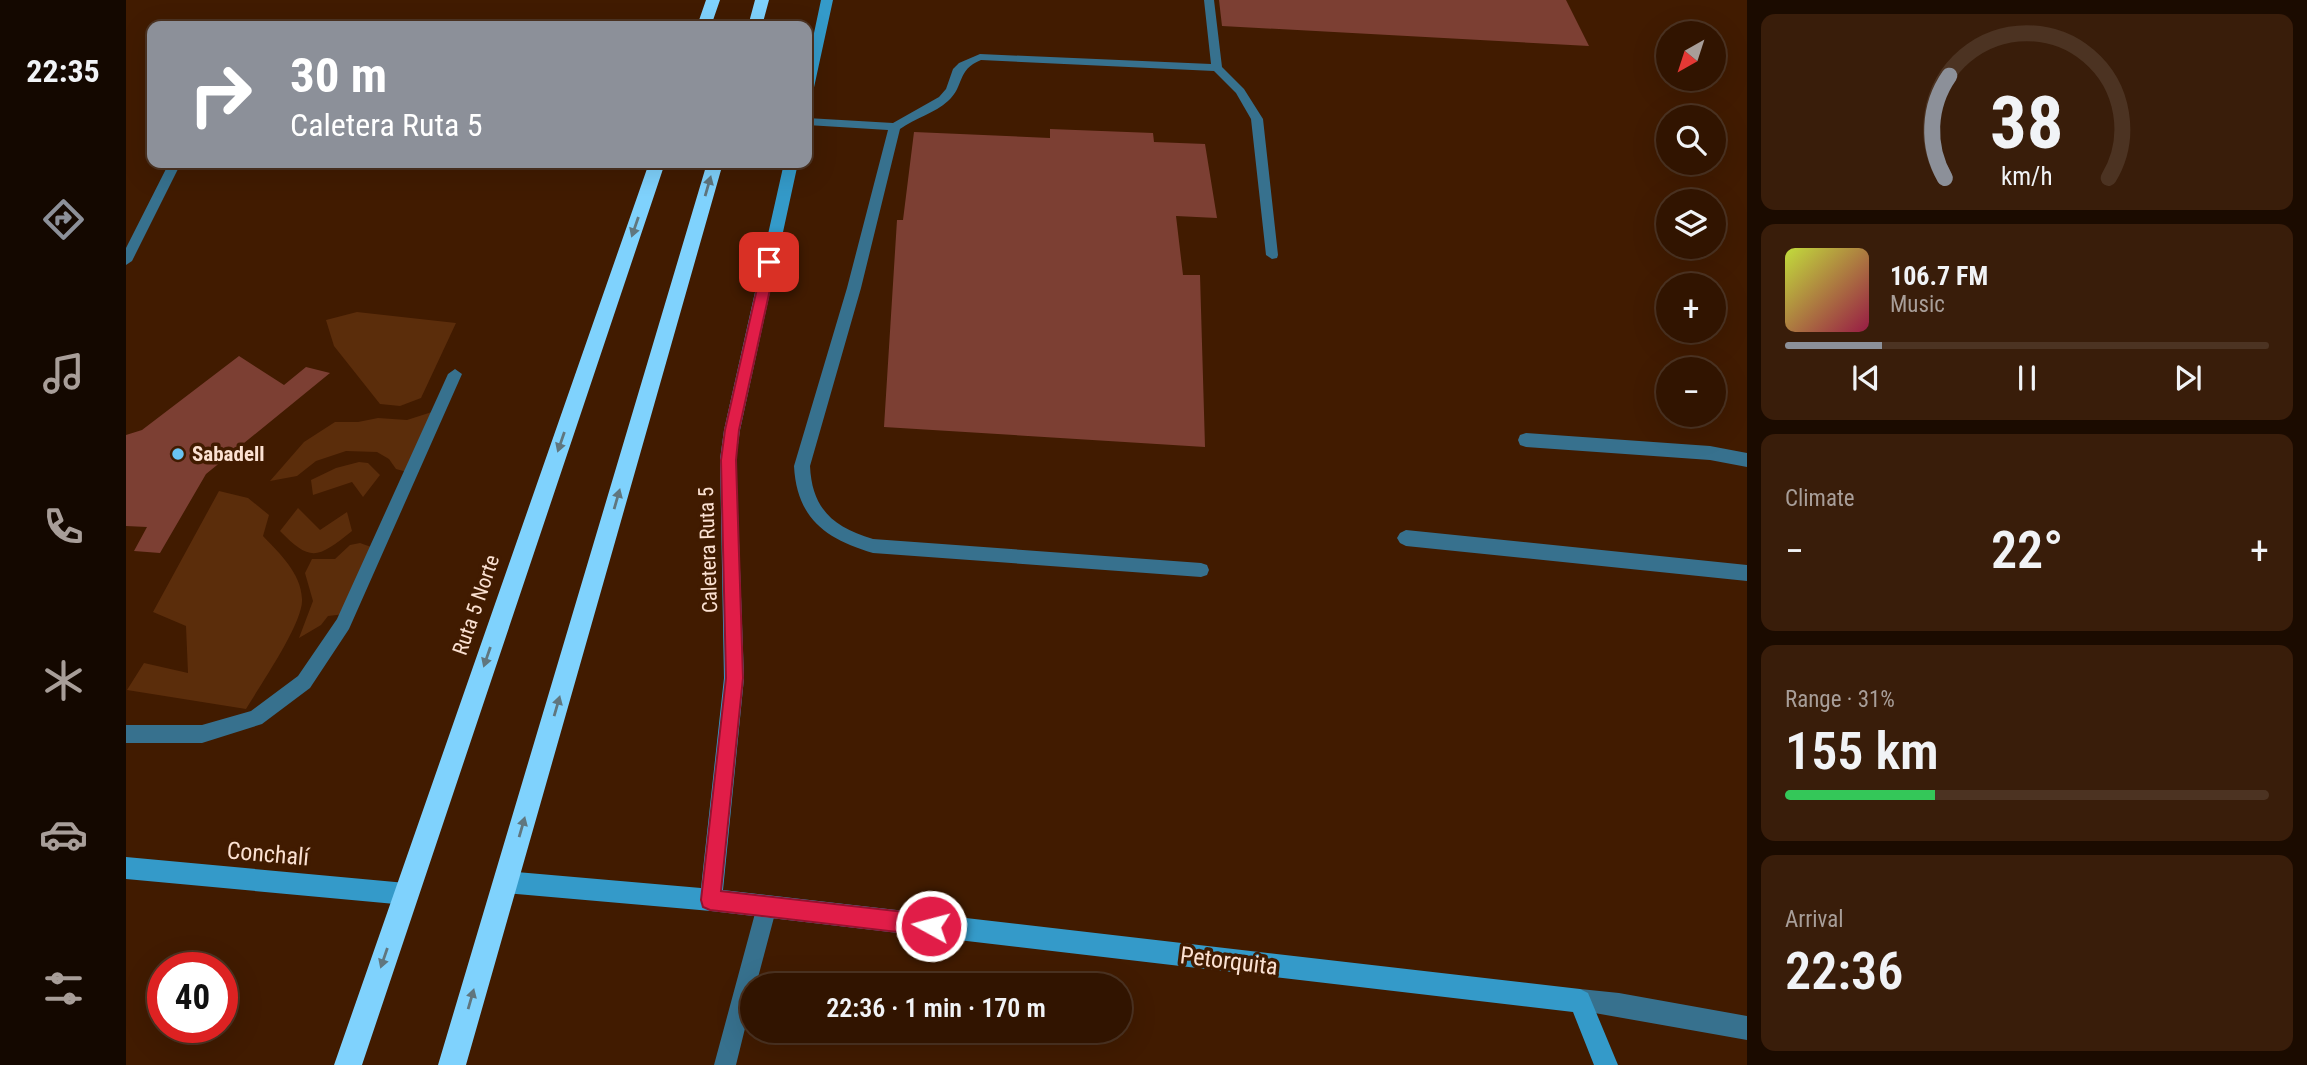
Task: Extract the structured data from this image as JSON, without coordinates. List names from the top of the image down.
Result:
{
  "streets": {
    "highway": ["Ruta 5 Norte"],
    "street": ["Caletera Ruta 5", "Conchalí", "Petorquita"]
  },
  "crossings": [
    ["Caletera Ruta 5", "Petorquita"],
    ["Ruta 5 Norte", "Conchalí"]
  ],
  "places": ["Sabadell"],
  "north": "bottom left",
  "page": {
    "tabs": "22:35",
    "map_buttons": ["+", "−"],
    "turn": ["30 m", "Caletera Ruta 5"],
    "song": ["106.7 FM", "Music"],
    "tile": [
      "Climate",
      ["Range · 31%", "155 km"],
      ["Arrival", "22:36"]
    ],
    "heat": ["−", "22°", "+"],
    "limit": "40",
    "trip": "22:36 · 1 min · 170 m",
    "gauge": ["38", "km/h"]
  }
}
